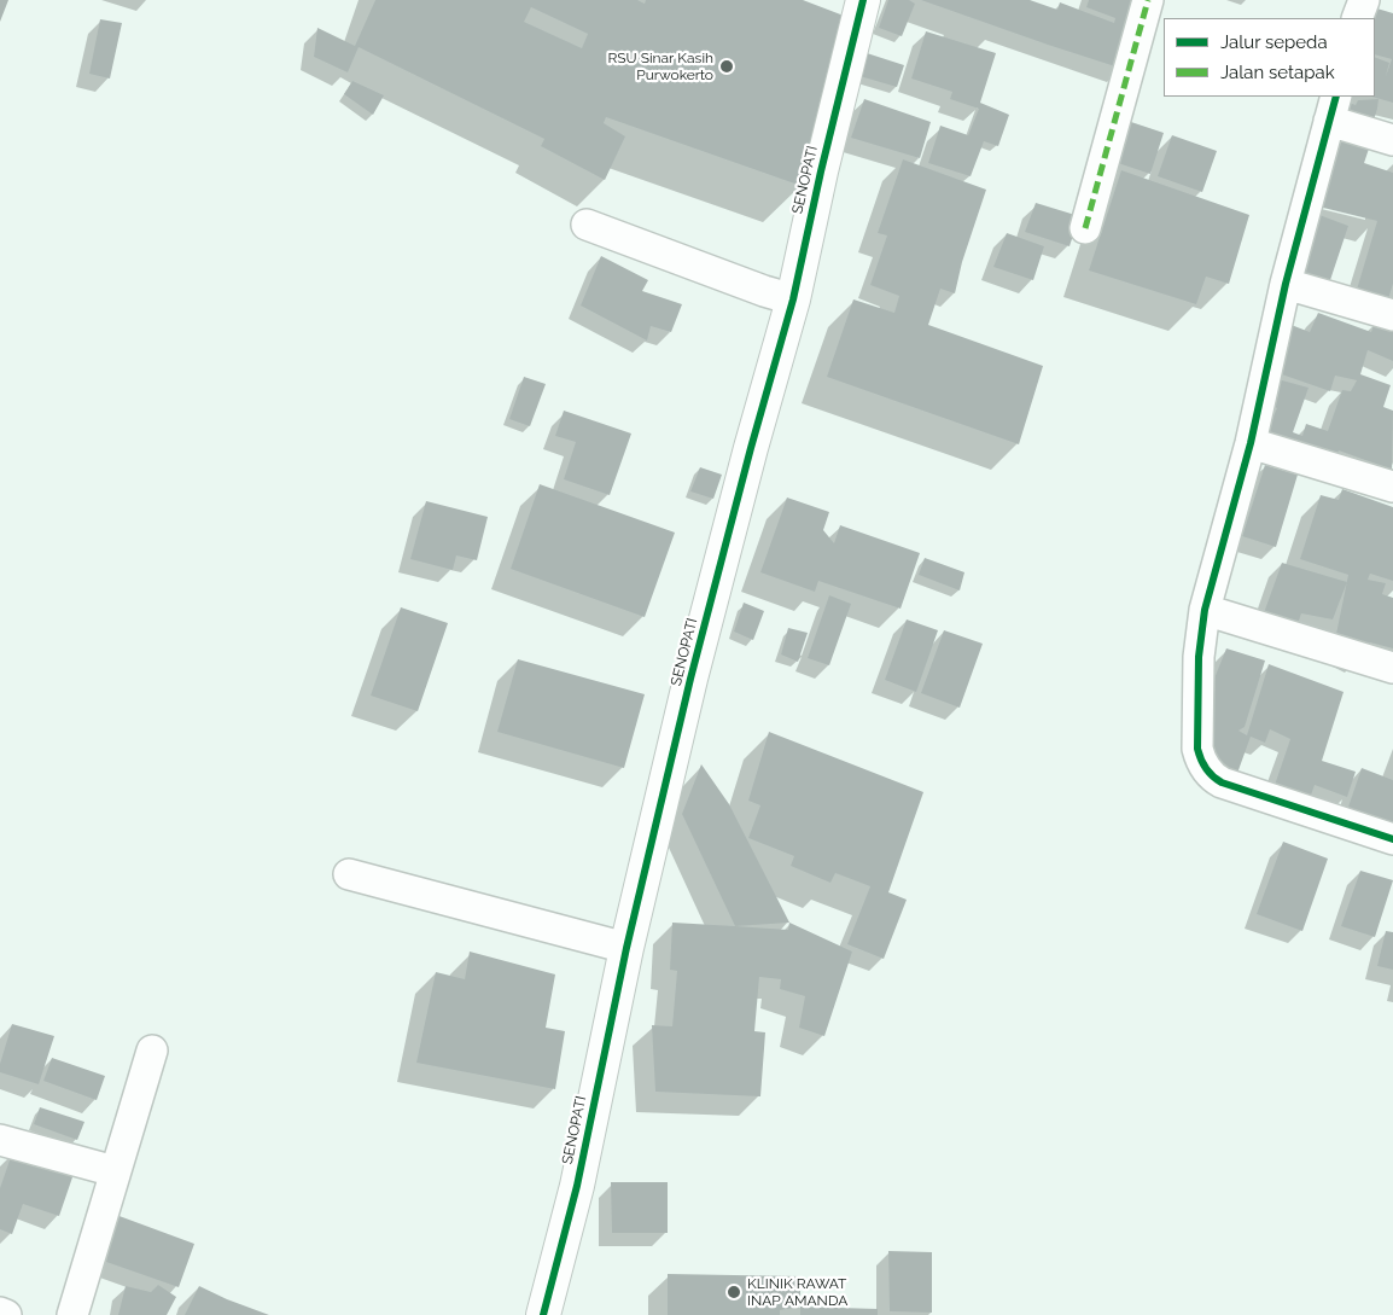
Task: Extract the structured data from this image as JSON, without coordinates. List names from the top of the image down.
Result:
{
  "streets": {
    "street": ["SENOPATI"]
  },
  "places": ["RSU Sinar Kasih Purwokerto", "KLINIK RAWAT INAP AMANDA"],
  "legend": ["Jalur sepeda", "Jalan setapak"]
}
